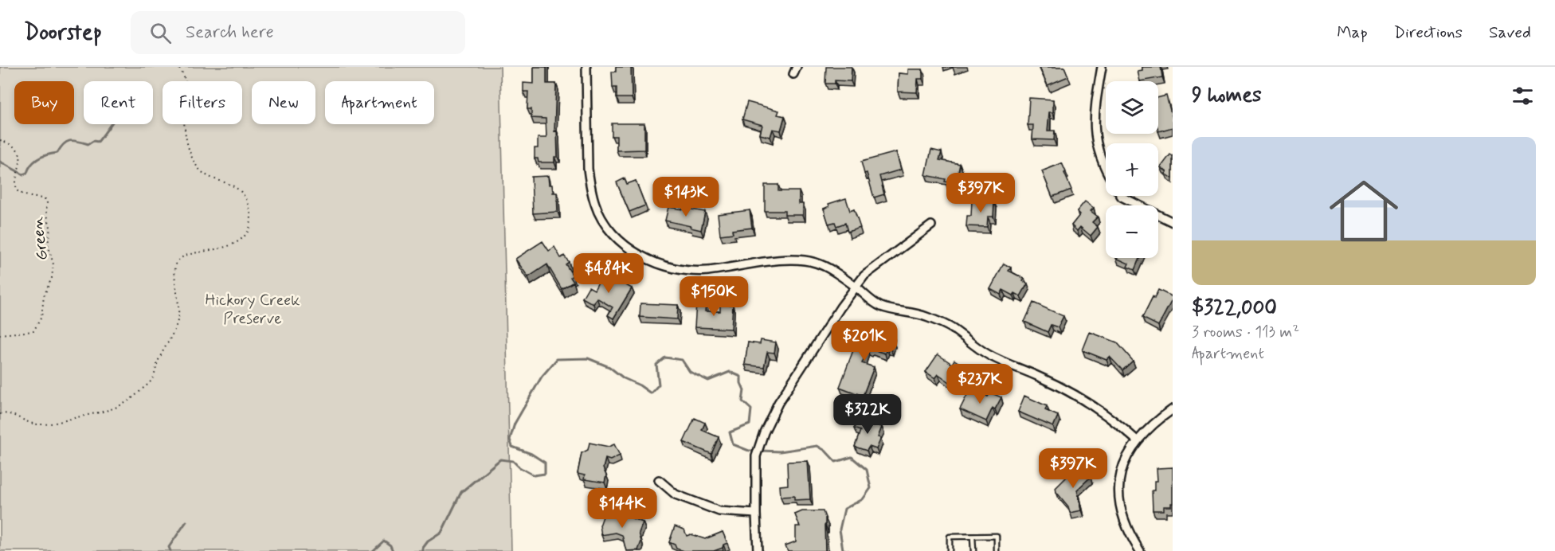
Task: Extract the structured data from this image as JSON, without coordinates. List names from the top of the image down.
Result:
{
  "streets": {
    "path": ["Green"]
  },
  "parks": ["Hickory Creek Preserve"],
  "page": {
    "header": "Doorstep",
    "search": "Search here",
    "nav": ["Map", "Directions", "Saved"],
    "heading": "9 homes",
    "map_buttons": ["+", "−"],
    "chip": [
      "Buy",
      "Rent",
      "Filters",
      "New",
      "Apartment"
    ],
    "list": [
      {
        "name": "$322,000",
        "note": "3 rooms · 113 m² · Apartment"
      }
    ],
    "price": [
      "$397K",
      "$143K",
      "$484K",
      "$150K",
      "$201K",
      "$237K",
      "$322K",
      "$397K",
      "$144K"
    ]
  }
}
